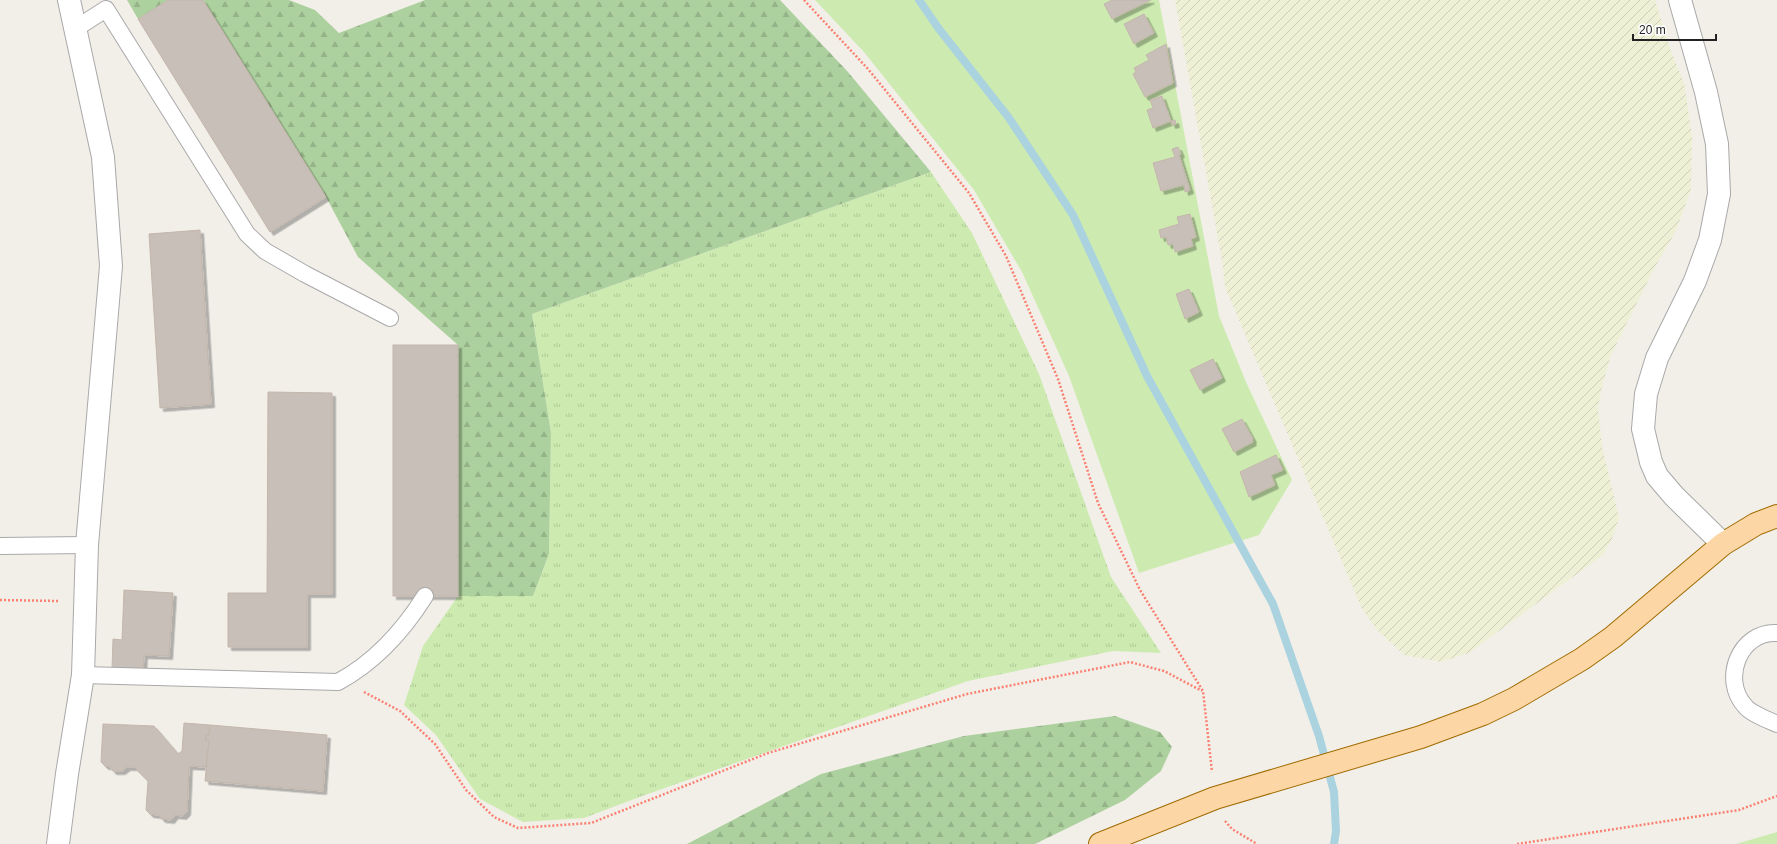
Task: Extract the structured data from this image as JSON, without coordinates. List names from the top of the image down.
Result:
{
  "scale_bar": "20 m"
}
